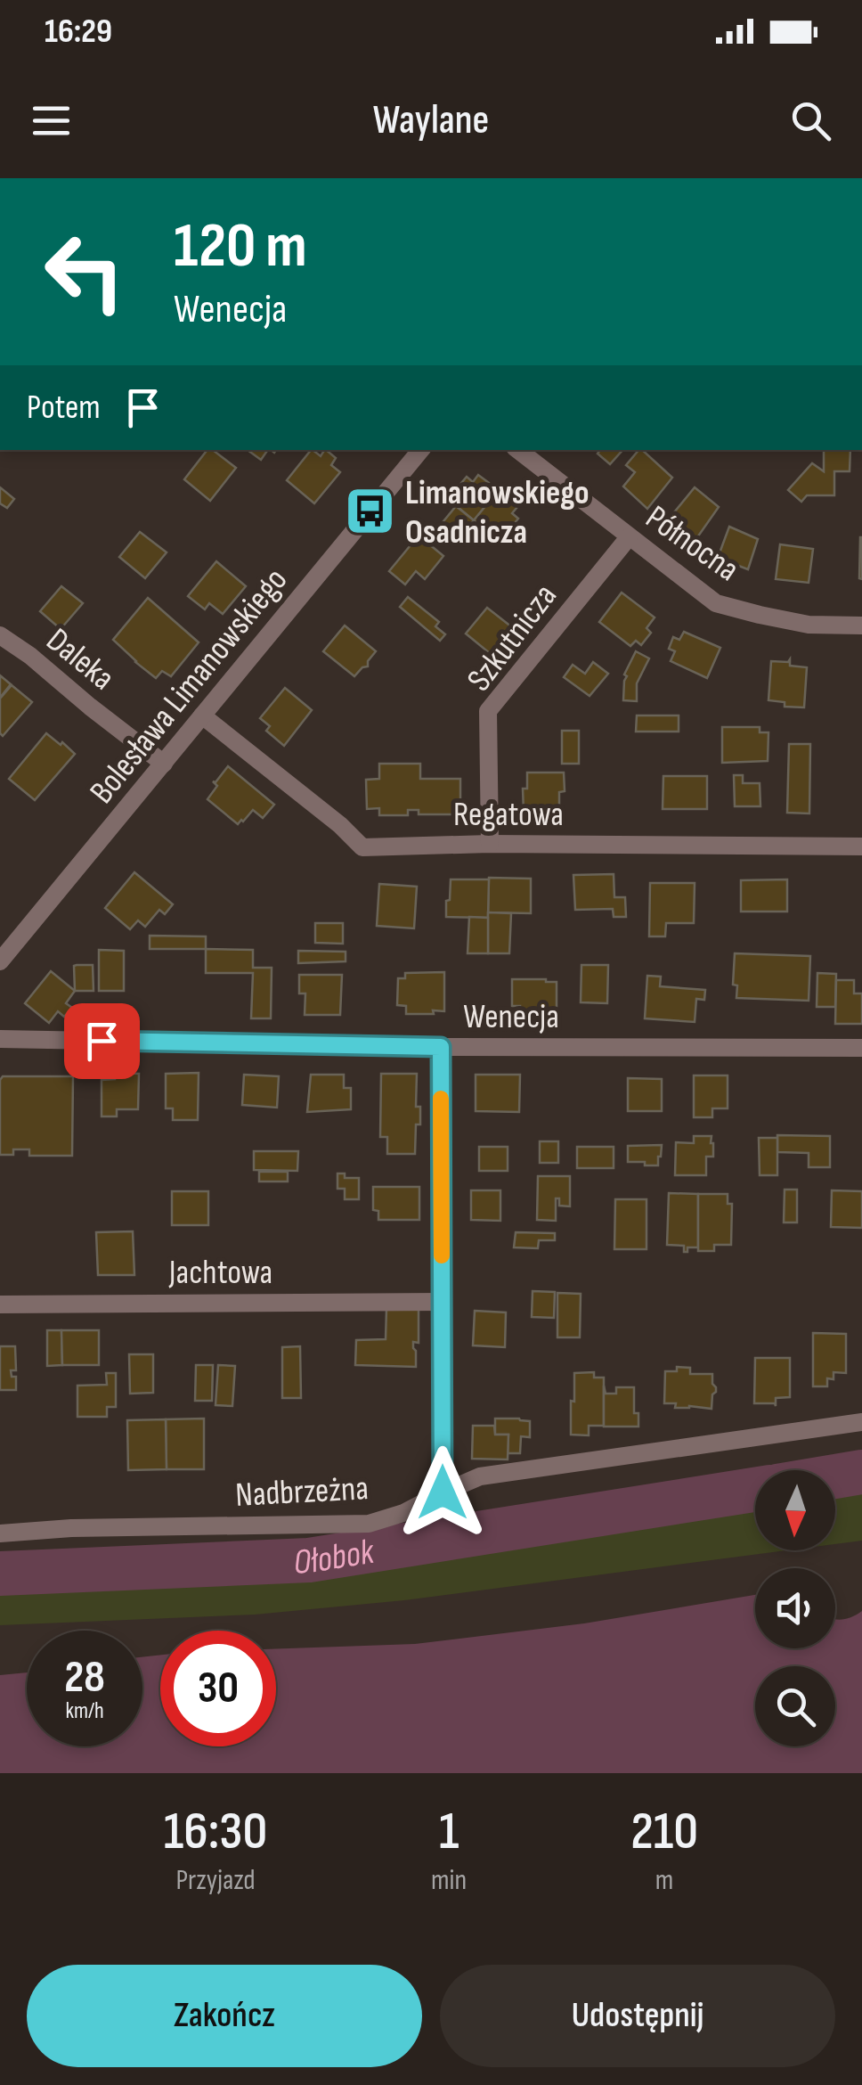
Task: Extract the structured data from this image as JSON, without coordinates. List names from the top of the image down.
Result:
{
  "streets": {
    "street": [
      "Północna",
      "Szkutnicza",
      "Daleka",
      "Bolesława Limanowskiego",
      "Regatowa",
      "Wenecja",
      "Jachtowa",
      "Nadbrzeżna"
    ]
  },
  "crossings": [
    ["Północna", "Szkutnicza"],
    ["Szkutnicza", "Regatowa"],
    ["Daleka", "Bolesława Limanowskiego"],
    ["Bolesława Limanowskiego", "Regatowa"]
  ],
  "water": ["Ołobok"],
  "places": {
    "bus stop": ["Limanowskiego Osadnicza"]
  },
  "north": "bottom",
  "page": {
    "status": "16:29",
    "header": "Waylane",
    "turn": ["120 m", "Wenecja"],
    "then": "Potem",
    "speed": "28 km/h",
    "limit": "30",
    "eta": [
      "16:30",
      "Przyjazd",
      "1",
      "min",
      "210",
      "m"
    ],
    "buttons": ["Zakończ", "Udostępnij"]
  }
}
